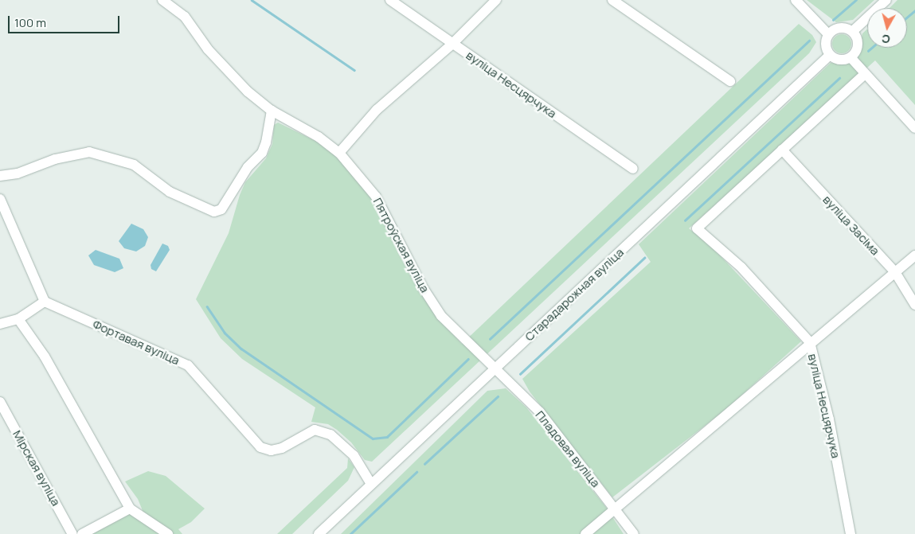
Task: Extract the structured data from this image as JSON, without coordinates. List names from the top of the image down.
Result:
{
  "streets": {
    "street": [
      "вуліца Несцярчука",
      "вуліца Засіма",
      "Пятроўская вуліца",
      "Старадарожная вуліца",
      "Фортавая вуліца",
      "Пладовая вуліца",
      "Мірская вуліца"
    ]
  },
  "crossings": [
    ["вуліца Несцярчука", "вуліца Засіма"],
    ["Пятроўская вуліца", "Старадарожная вуліца"],
    ["Пятроўская вуліца", "Пладовая вуліца"],
    ["Старадарожная вуліца", "Фортавая вуліца"],
    ["Старадарожная вуліца", "Пладовая вуліца"]
  ],
  "scale_bar": "100 m",
  "north": "bottom"
}
